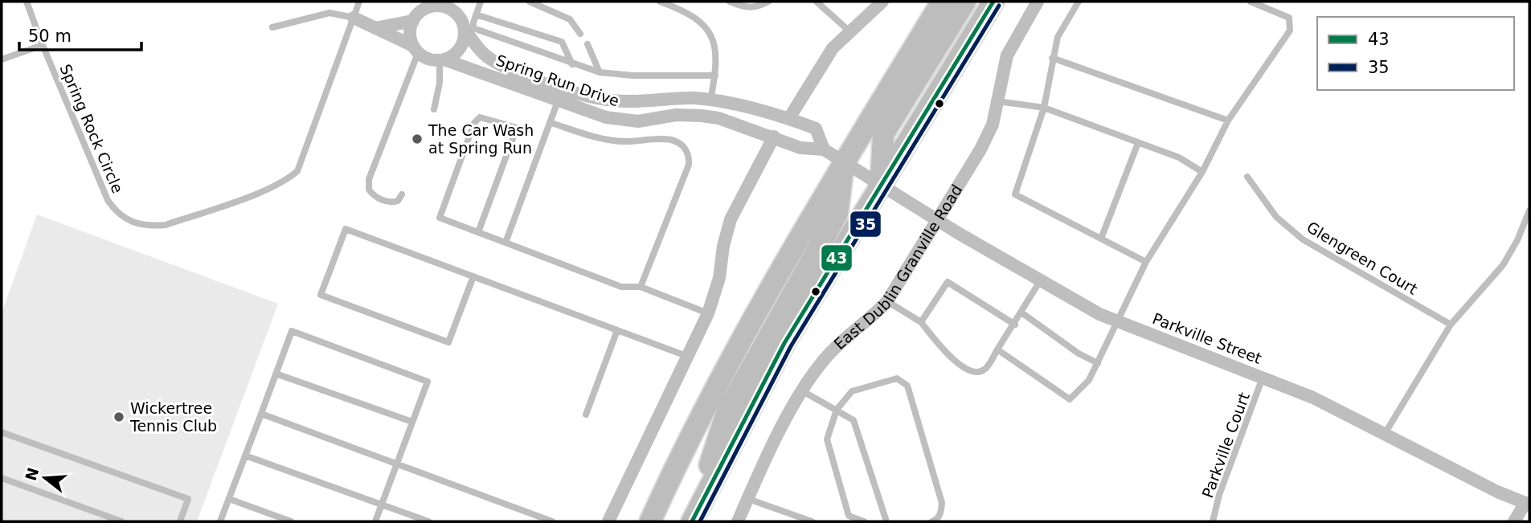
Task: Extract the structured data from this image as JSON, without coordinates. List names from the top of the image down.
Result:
{
  "streets": {
    "street": ["Spring Run Drive", "East Dublin Granville Road", "Parkville Street"],
    "lane": ["Spring Rock Circle", "Glengreen Court", "Parkville Court"]
  },
  "crossings": [
    ["Spring Run Drive", "Parkville Street"],
    ["East Dublin Granville Road", "Parkville Street"],
    ["Parkville Street", "Parkville Court"]
  ],
  "places": ["The Car Wash at Spring Run", "Wickertree Tennis Club"],
  "lines": ["transit line 43", "transit line 35"],
  "legend": ["43", "35"],
  "scale_bar": "50 m",
  "north": "left"
}
